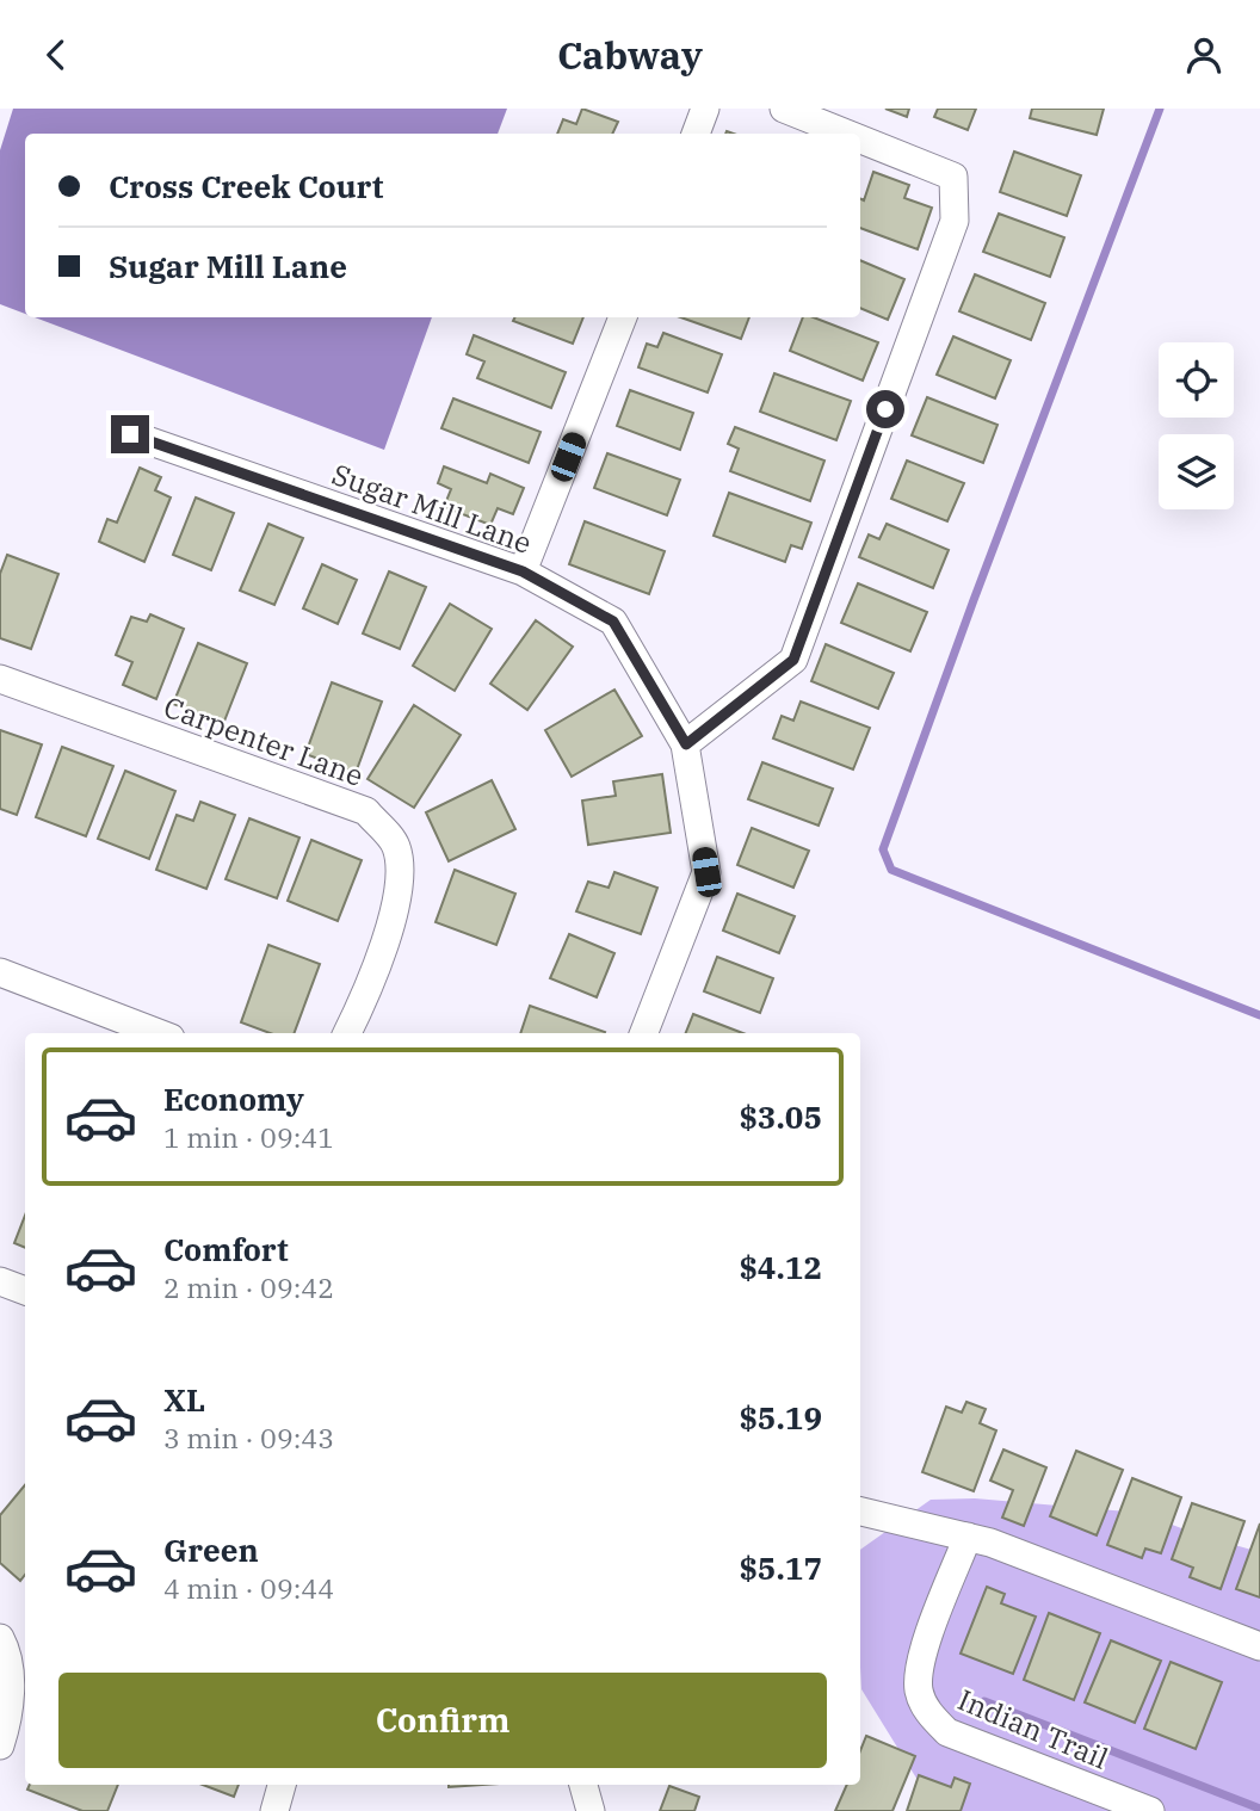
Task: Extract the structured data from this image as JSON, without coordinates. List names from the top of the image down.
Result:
{
  "streets": {
    "street": ["Sugar Mill Lane", "Carpenter Lane", "Indian Trail"]
  },
  "page": {
    "header": "Cabway",
    "banner": ["Cross Creek Court", "Sugar Mill Lane"],
    "list": [
      {
        "name": "Economy",
        "note": "1 min · 09:41",
        "value": "$3.05"
      },
      {
        "name": "Comfort",
        "note": "2 min · 09:42",
        "value": "$4.12"
      },
      {
        "name": "XL",
        "note": "3 min · 09:43",
        "value": "$5.19"
      },
      {
        "name": "Green",
        "note": "4 min · 09:44",
        "value": "$5.17"
      }
    ],
    "buttons": "Confirm"
  }
}
